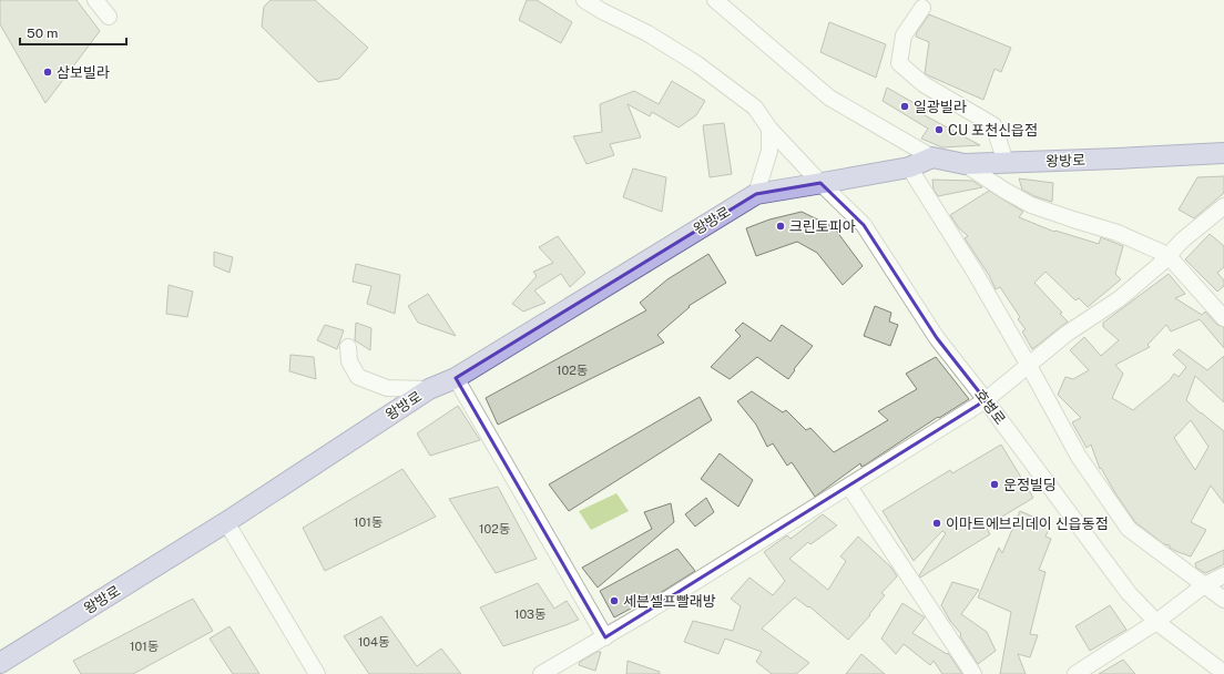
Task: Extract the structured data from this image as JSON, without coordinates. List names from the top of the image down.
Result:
{
  "streets": {
    "main road": ["왕방로"],
    "street": ["호병로"]
  },
  "crossings": [
    ["왕방로", "호병로"]
  ],
  "places": [
    "삼보빌라",
    "일광빌라",
    "CU 포천신읍점",
    "크린토피아",
    "운정빌딩",
    "이마트에브리데이 신읍동점",
    "세븐셀프빨래방"
  ],
  "house_numbers": [
    "102동",
    "101동",
    "102동",
    "103동",
    "104동",
    "101동"
  ],
  "scale_bar": "50 m"
}
